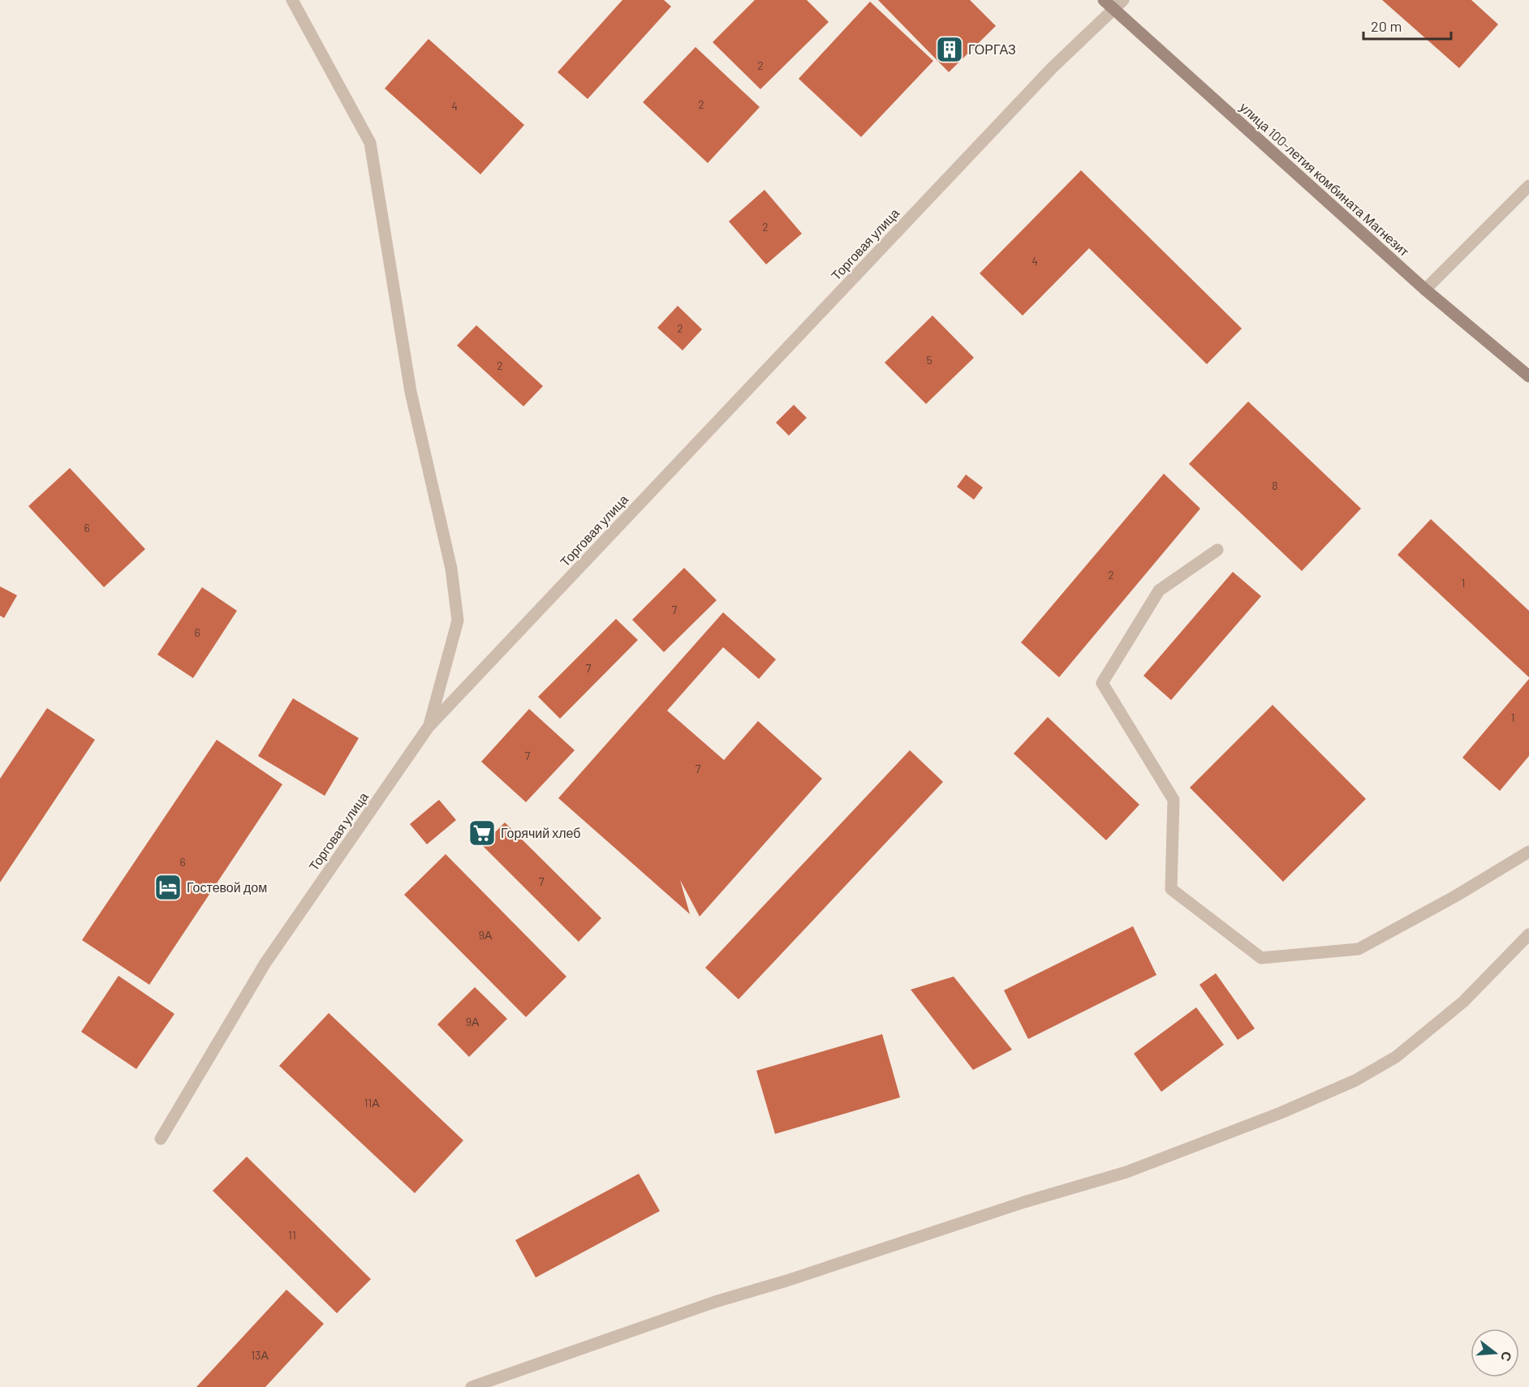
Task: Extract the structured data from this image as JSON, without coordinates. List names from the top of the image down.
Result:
{
  "streets": {
    "street": ["улица 100-летия комбината Магнезит", "Торговая улица"]
  },
  "crossings": [
    ["улица 100-летия комбината Магнезит", "Торговая улица"]
  ],
  "places": {
    "building": ["ГОРГАЗ"],
    "supermarket": ["Горячий хлеб"],
    "hotel": ["Гостевой дом"]
  },
  "house_numbers": [
    "2",
    "2",
    "4",
    "2",
    "4",
    "2",
    "5",
    "2",
    "8",
    "6",
    "2",
    "1",
    "7",
    "6",
    "7",
    "1",
    "7",
    "7",
    "6",
    "7",
    "9А",
    "9А",
    "11А",
    "11",
    "13А"
  ],
  "scale_bar": "20 m",
  "north": "right"
}
